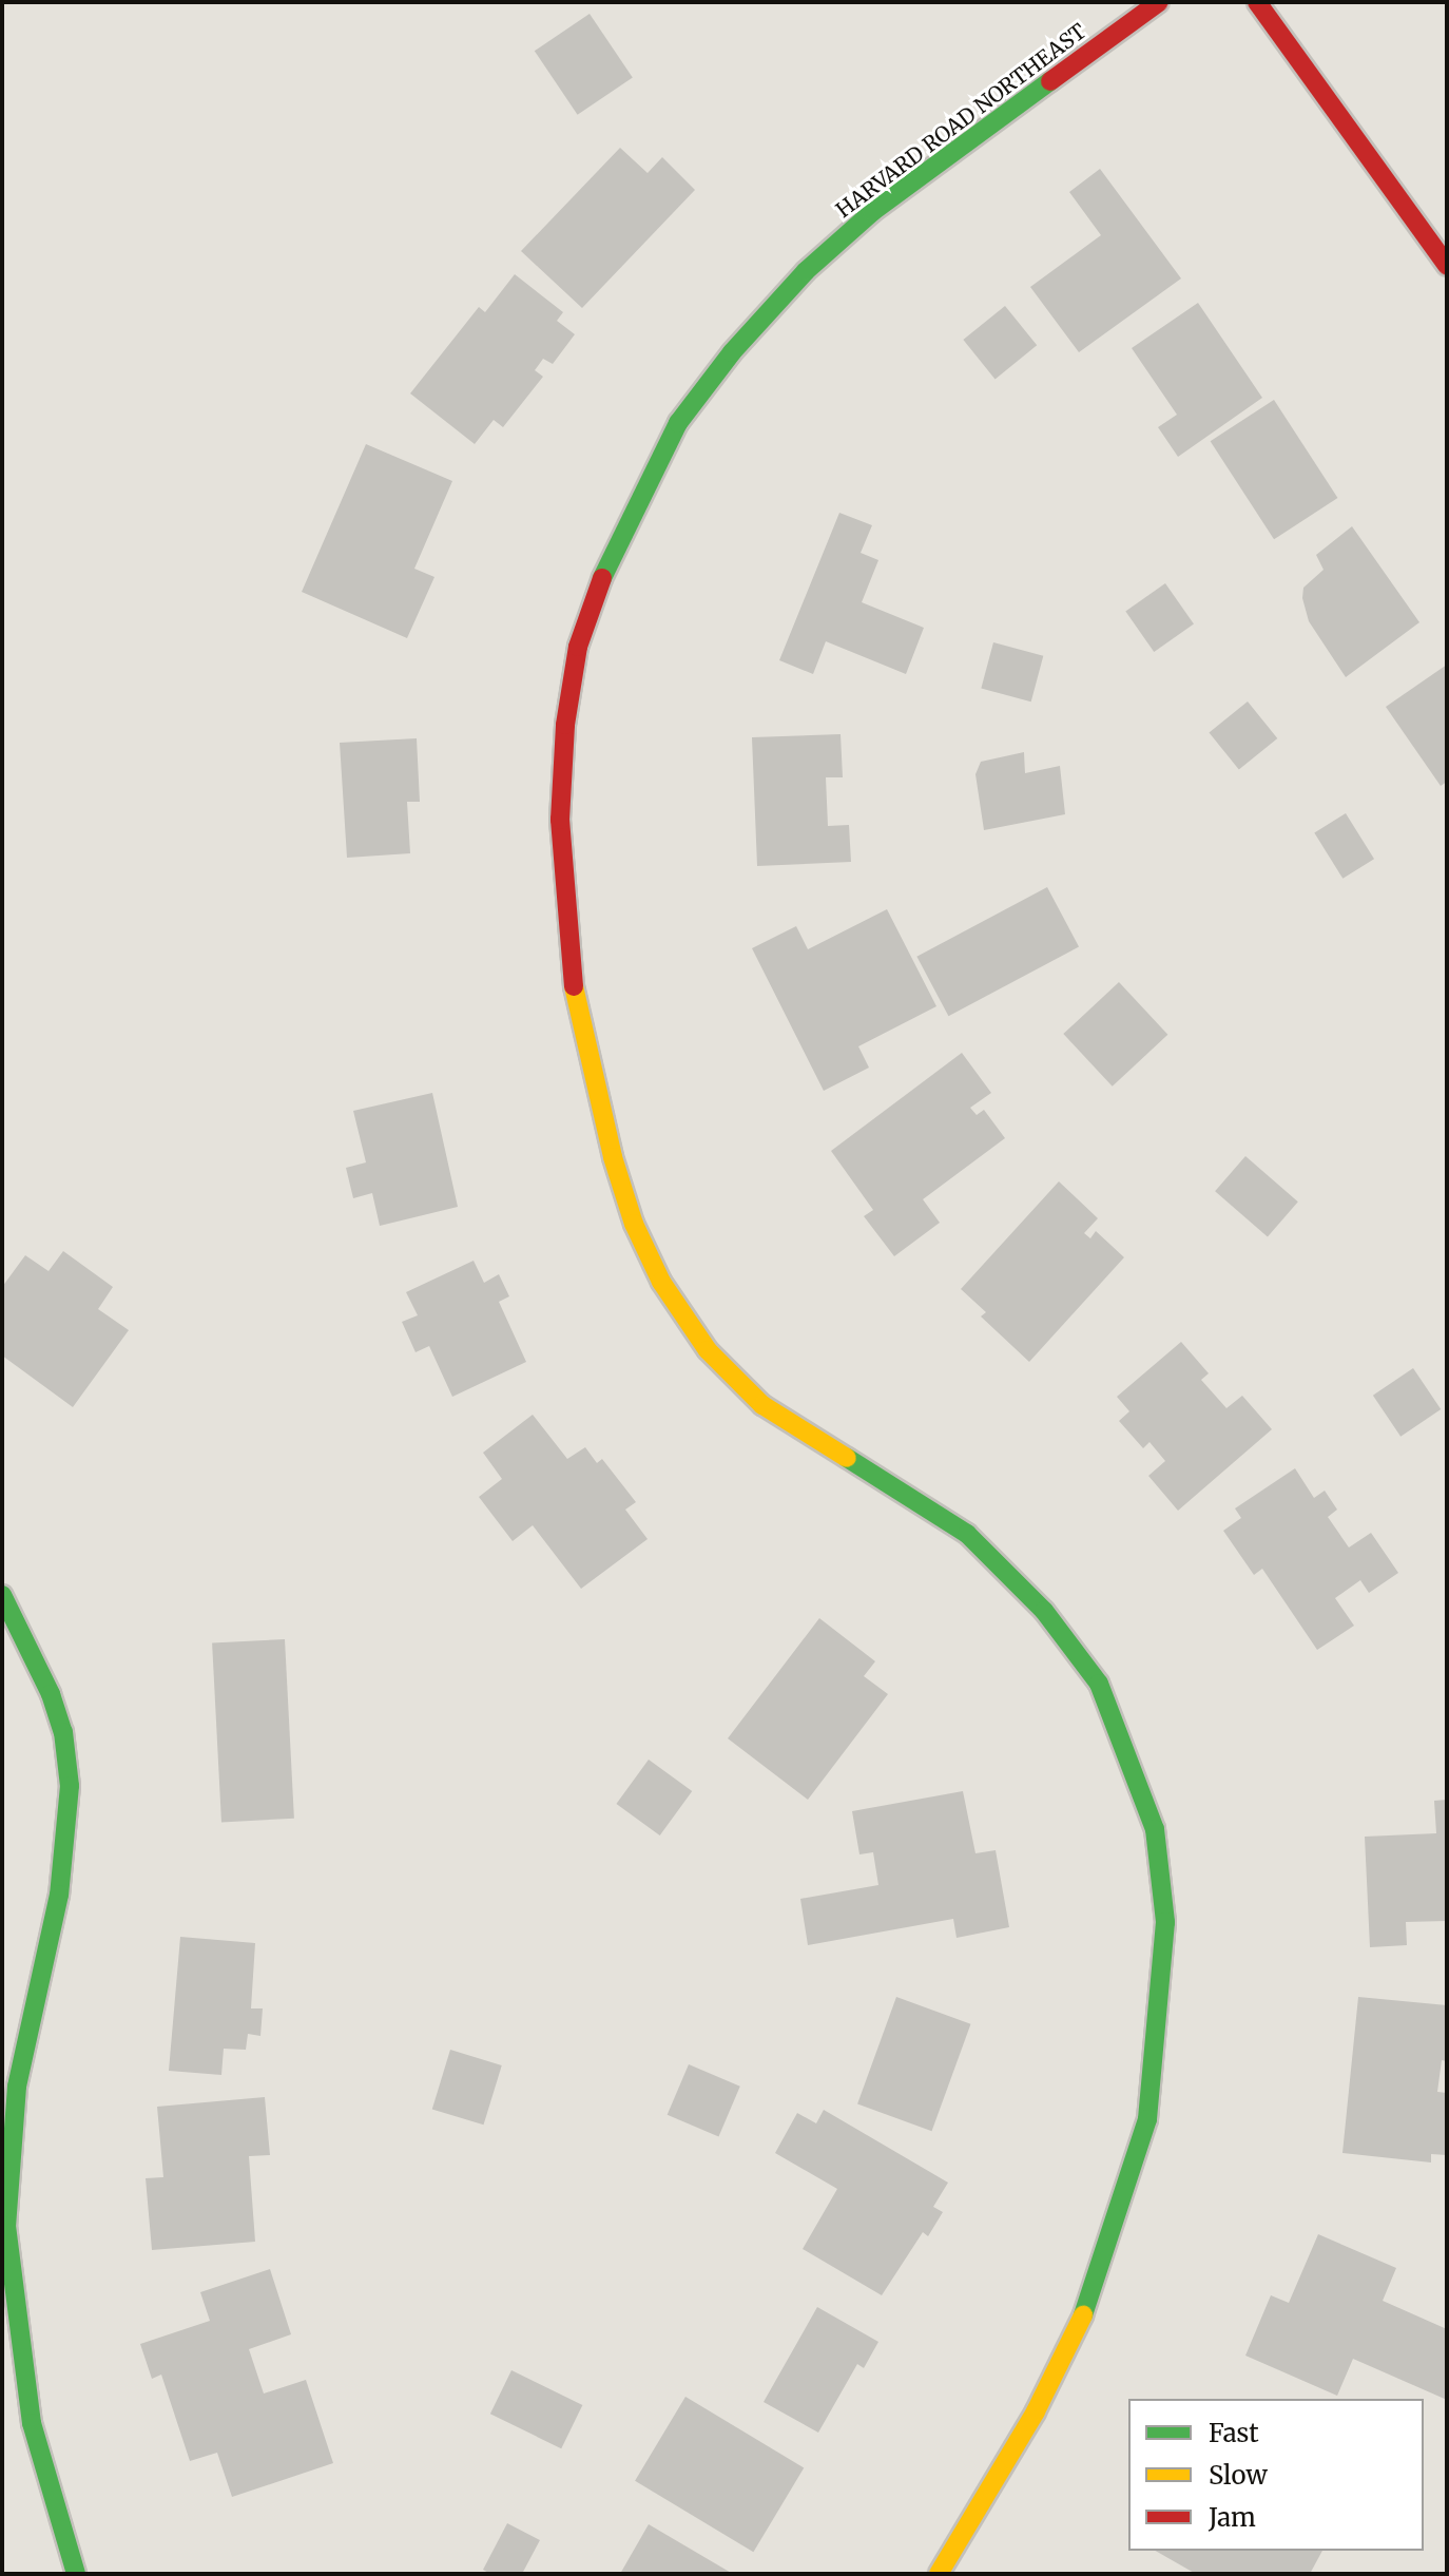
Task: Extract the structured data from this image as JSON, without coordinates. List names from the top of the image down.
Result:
{
  "streets": {
    "street": ["HARVARD ROAD NORTHEAST"]
  },
  "legend": ["Fast", "Slow", "Jam"]
}
